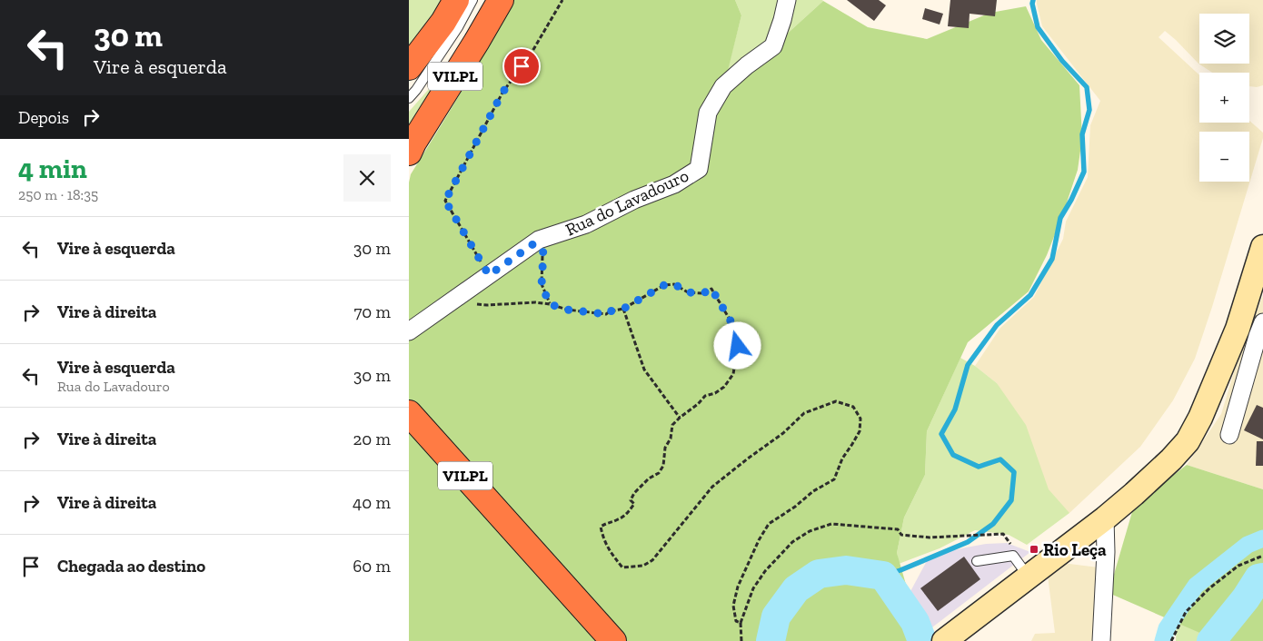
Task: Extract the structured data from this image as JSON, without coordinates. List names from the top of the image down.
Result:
{
  "streets": {
    "highway": ["VILPL"],
    "street": ["Rua do Lavadouro"]
  },
  "places": {
    "transit": ["Rio Leça"]
  },
  "page": {
    "turn": ["30 m", "Vire à esquerda"],
    "map_buttons": ["+", "−"],
    "then": "Depois",
    "heading": ["4 min", "250 m · 18:35"],
    "list": [
      {
        "name": "Vire à esquerda",
        "value": "30 m"
      },
      {
        "name": "Vire à direita",
        "value": "70 m"
      },
      {
        "name": "Vire à esquerda",
        "note": "Rua do Lavadouro",
        "value": "30 m"
      },
      {
        "name": "Vire à direita",
        "value": "20 m"
      },
      {
        "name": "Vire à direita",
        "value": "40 m"
      },
      {
        "name": "Chegada ao destino",
        "value": "60 m"
      }
    ]
  }
}
